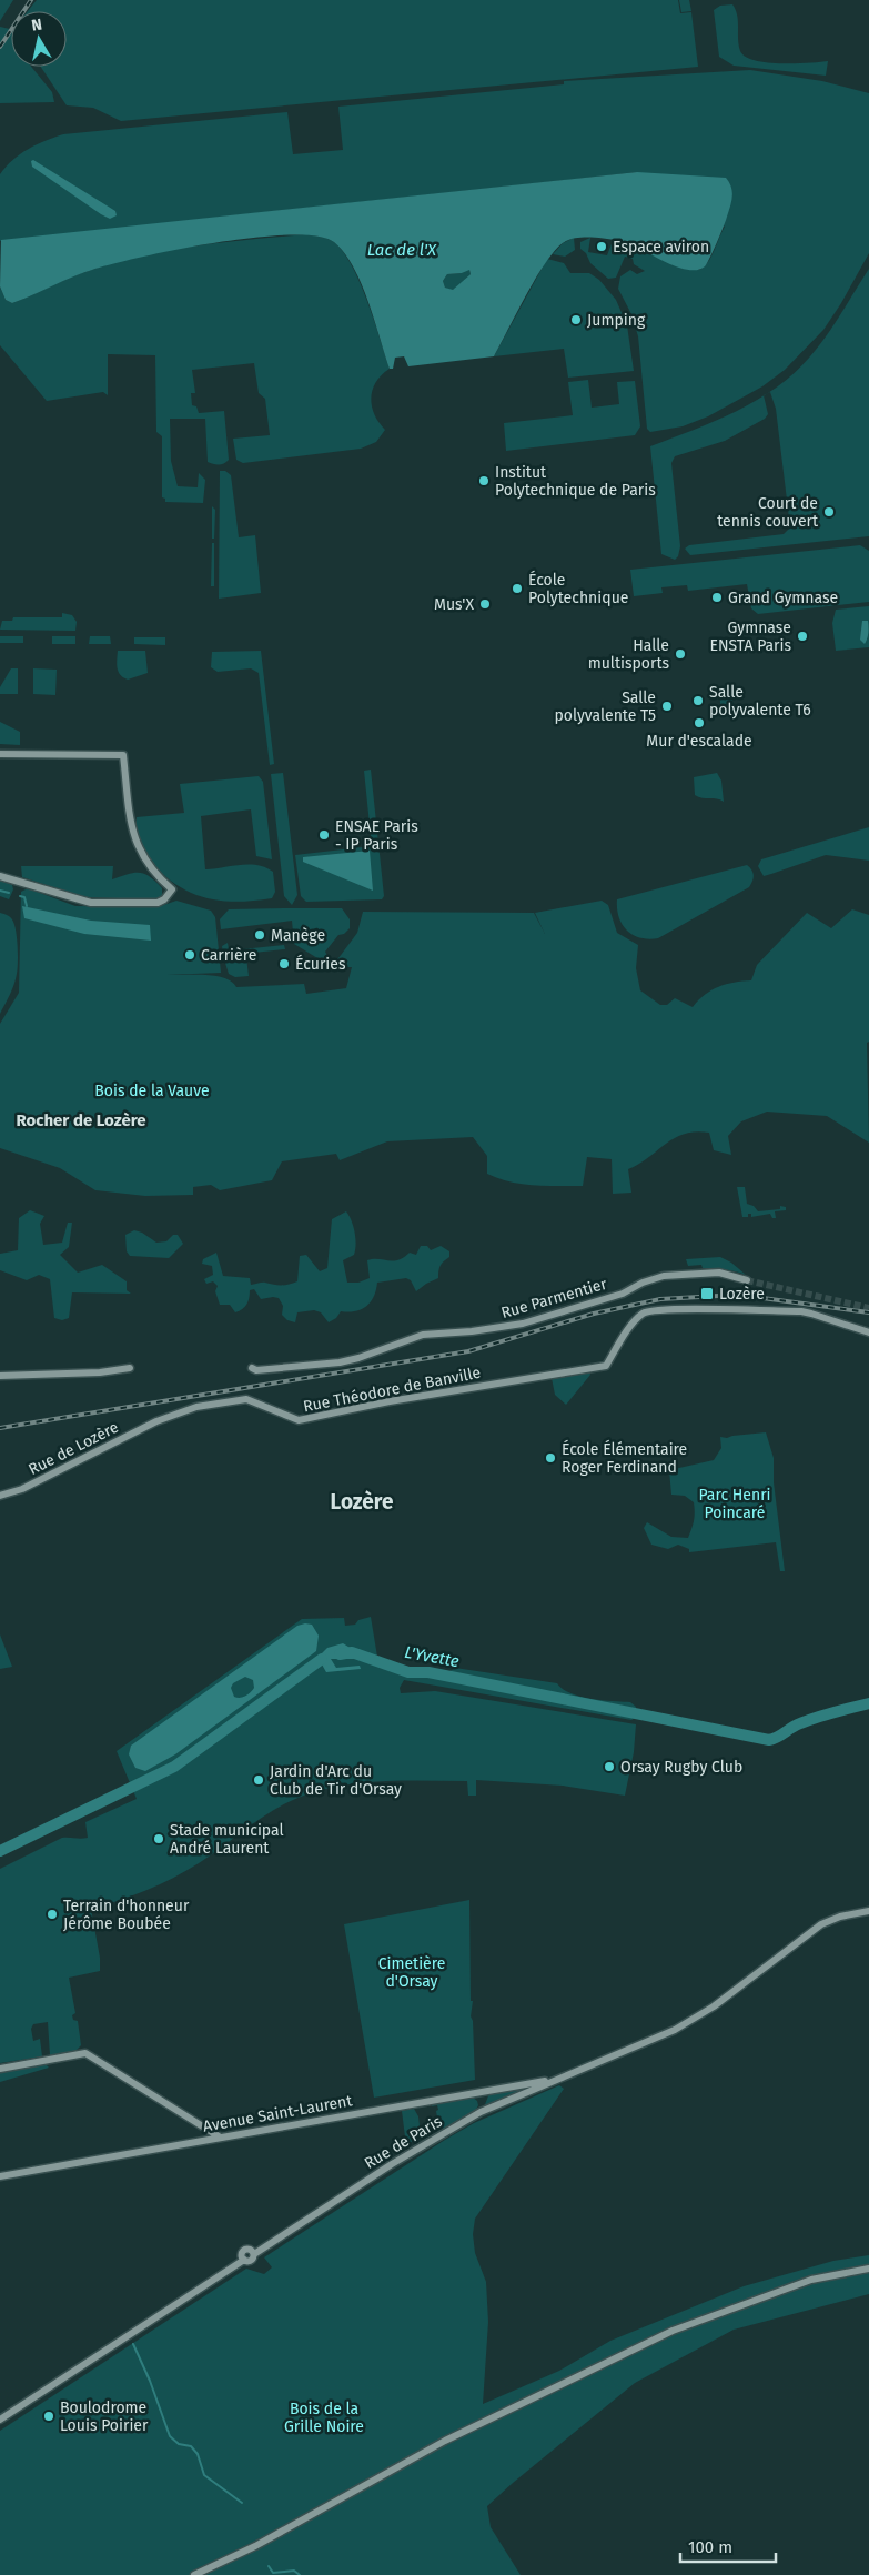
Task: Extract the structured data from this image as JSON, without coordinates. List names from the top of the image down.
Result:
{
  "streets": {
    "main road": [
      "Rue Parmentier",
      "Rue Théodore de Banville",
      "Rue de Lozère",
      "Avenue Saint-Laurent",
      "Rue de Paris"
    ]
  },
  "crossings": [
    ["Rue Théodore de Banville", "Rue de Lozère"],
    ["Avenue Saint-Laurent", "Rue de Paris"]
  ],
  "districts": ["Rocher de Lozère", "Lozère"],
  "water": ["Lac de l'X", "L'Yvette"],
  "parks": [
    "Bois de la Vauve",
    "Parc Henri Poincaré",
    "Cimetière d'Orsay",
    "Bois de la Grille Noire"
  ],
  "places": {
    "other": [
      "Espace aviron",
      "Jumping",
      "Institut Polytechnique de Paris",
      "Court de tennis couvert",
      "École Polytechnique",
      "Grand Gymnase",
      "Mus'X",
      "Gymnase ENSTA Paris",
      "Halle multisports",
      "Salle polyvalente T6",
      "Salle polyvalente T5",
      "Mur d'escalade",
      "ENSAE Paris - IP Paris",
      "Manège",
      "Carrière",
      "Écuries",
      "École Élémentaire Roger Ferdinand",
      "Orsay Rugby Club",
      "Jardin d'Arc du Club de Tir d'Orsay",
      "Stade municipal André Laurent",
      "Terrain d'honneur Jérôme Boubée",
      "Boulodrome Louis Poirier"
    ],
    "transit": ["Lozère"]
  },
  "scale_bar": "100 m",
  "north": "top"
}
